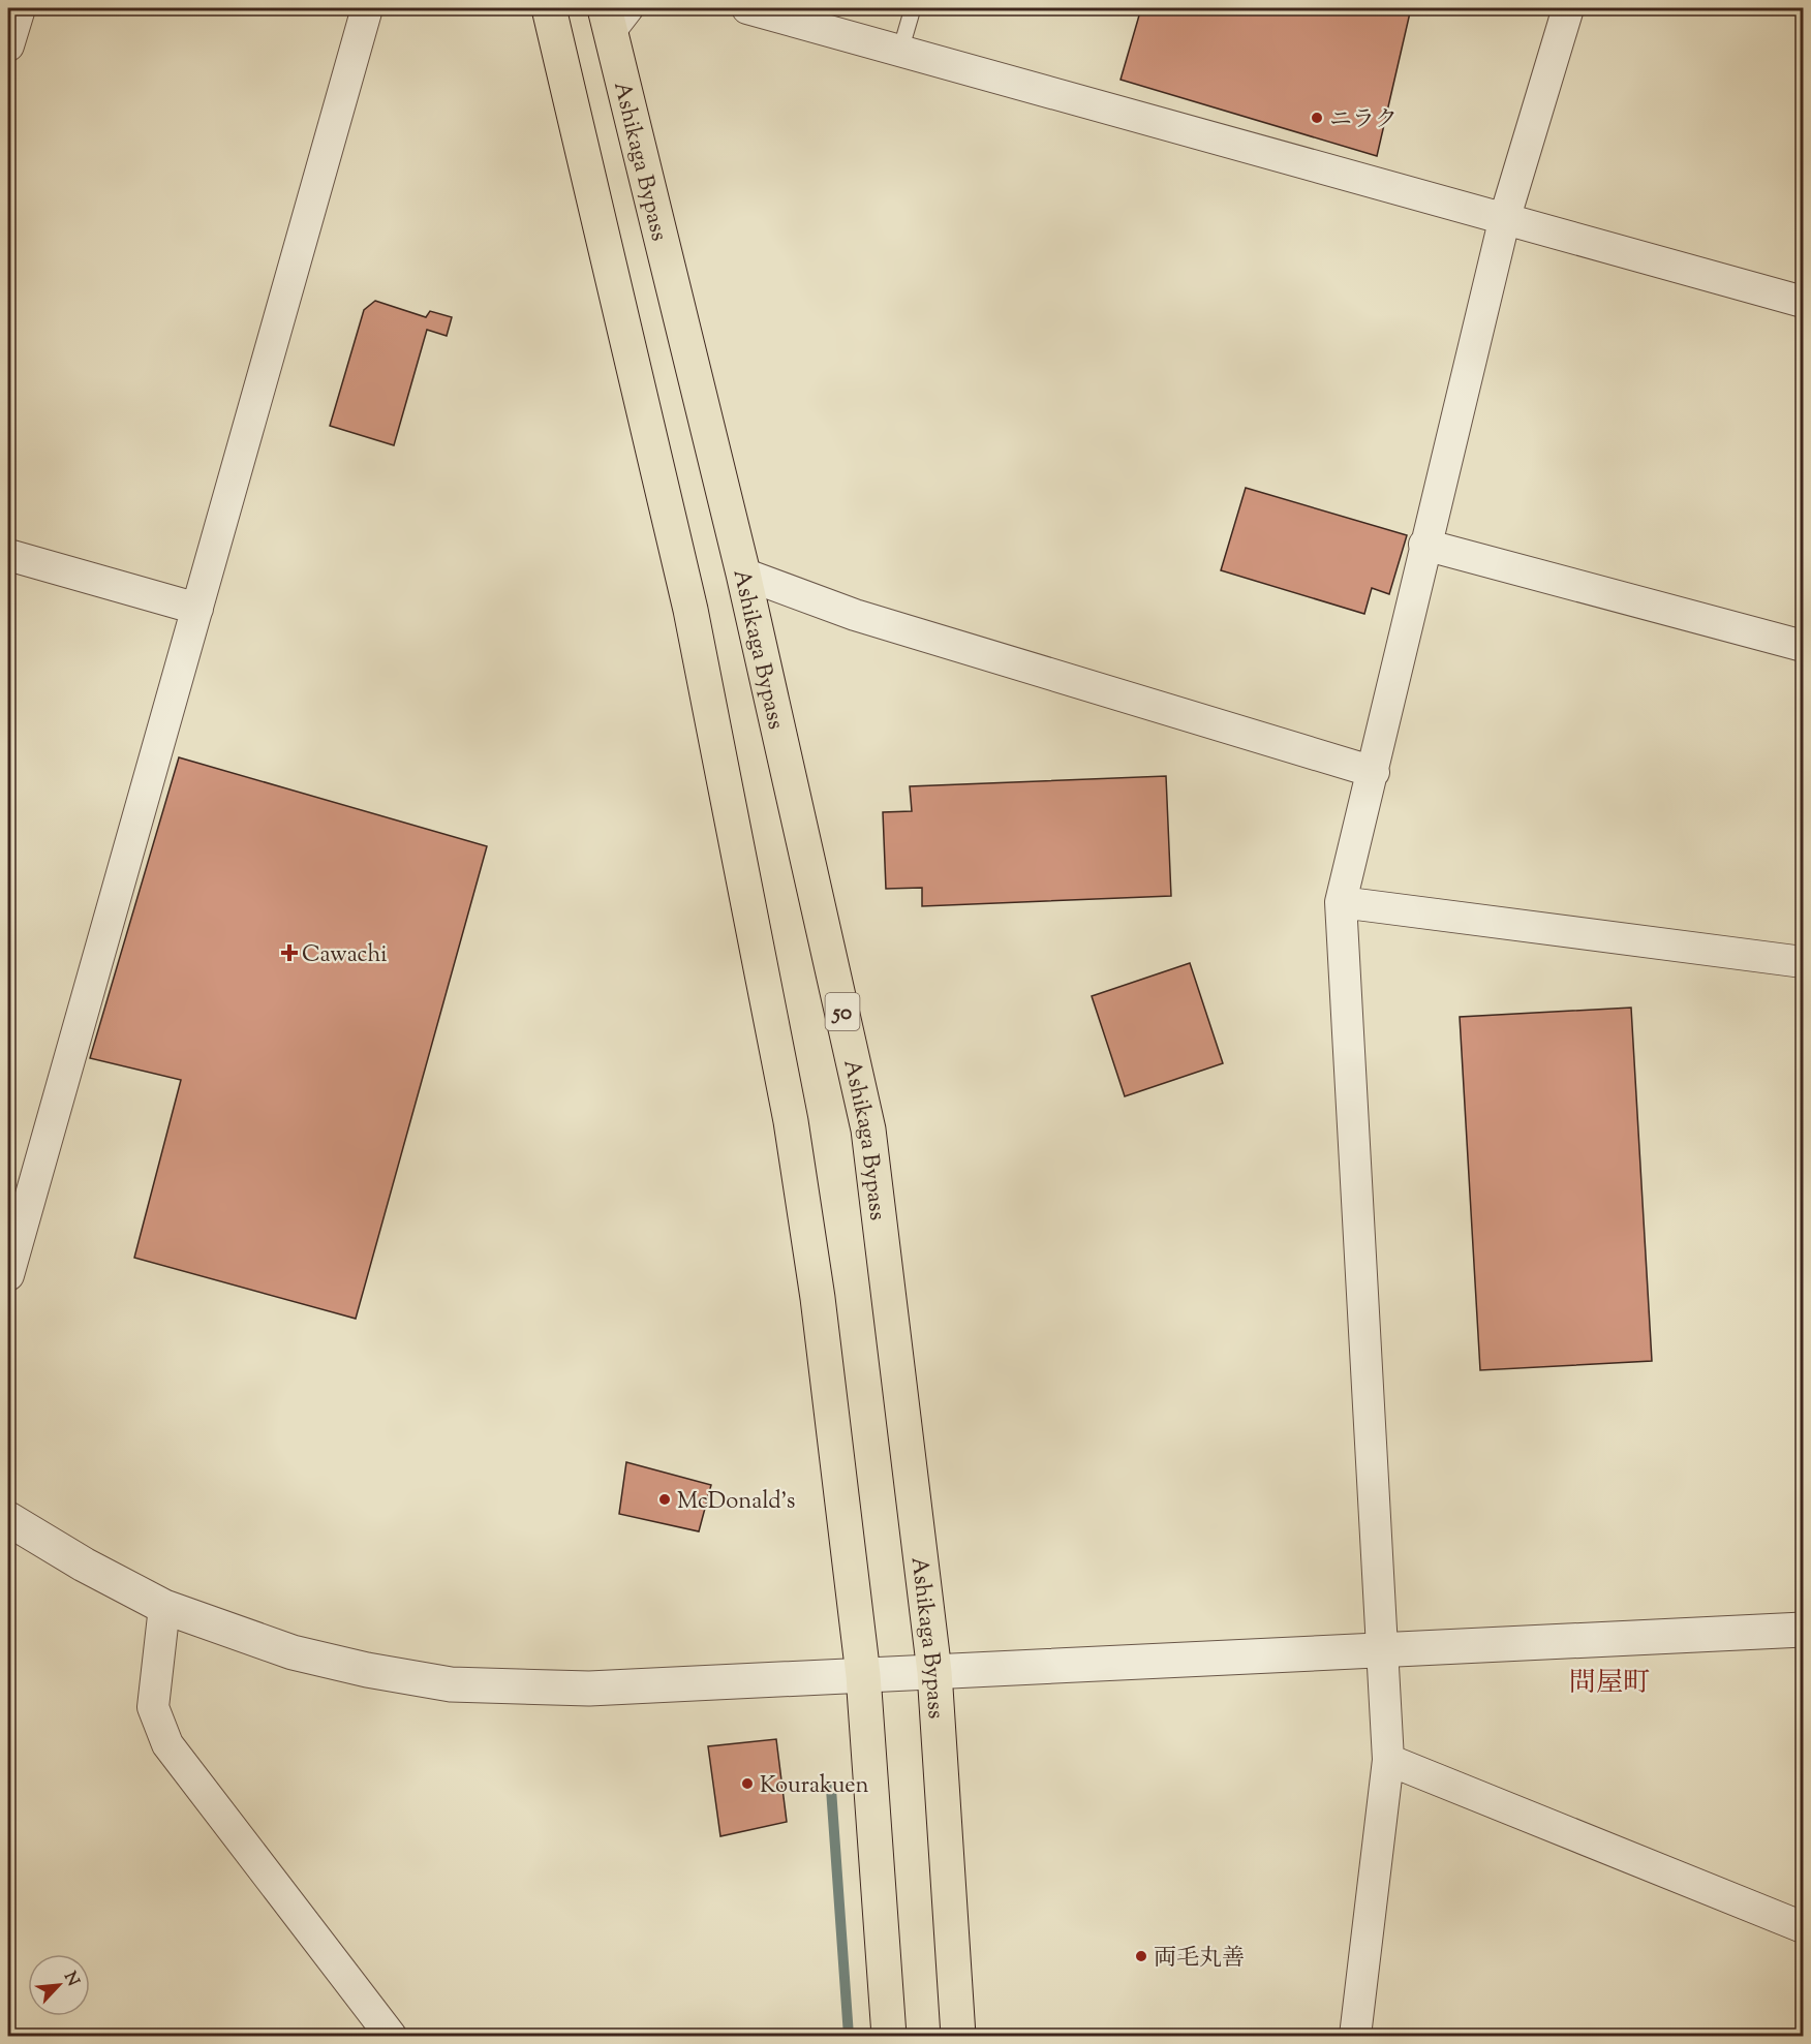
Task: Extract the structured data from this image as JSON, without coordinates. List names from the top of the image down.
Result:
{
  "streets": {
    "highway": ["Ashikaga Bypass", "50"]
  },
  "districts": ["問屋町"],
  "places": {
    "other": [
      "ニラク",
      "McDonald's",
      "Kourakuen",
      "両毛丸善"
    ],
    "health": ["Cawachi"]
  },
  "north": "top right"
}
